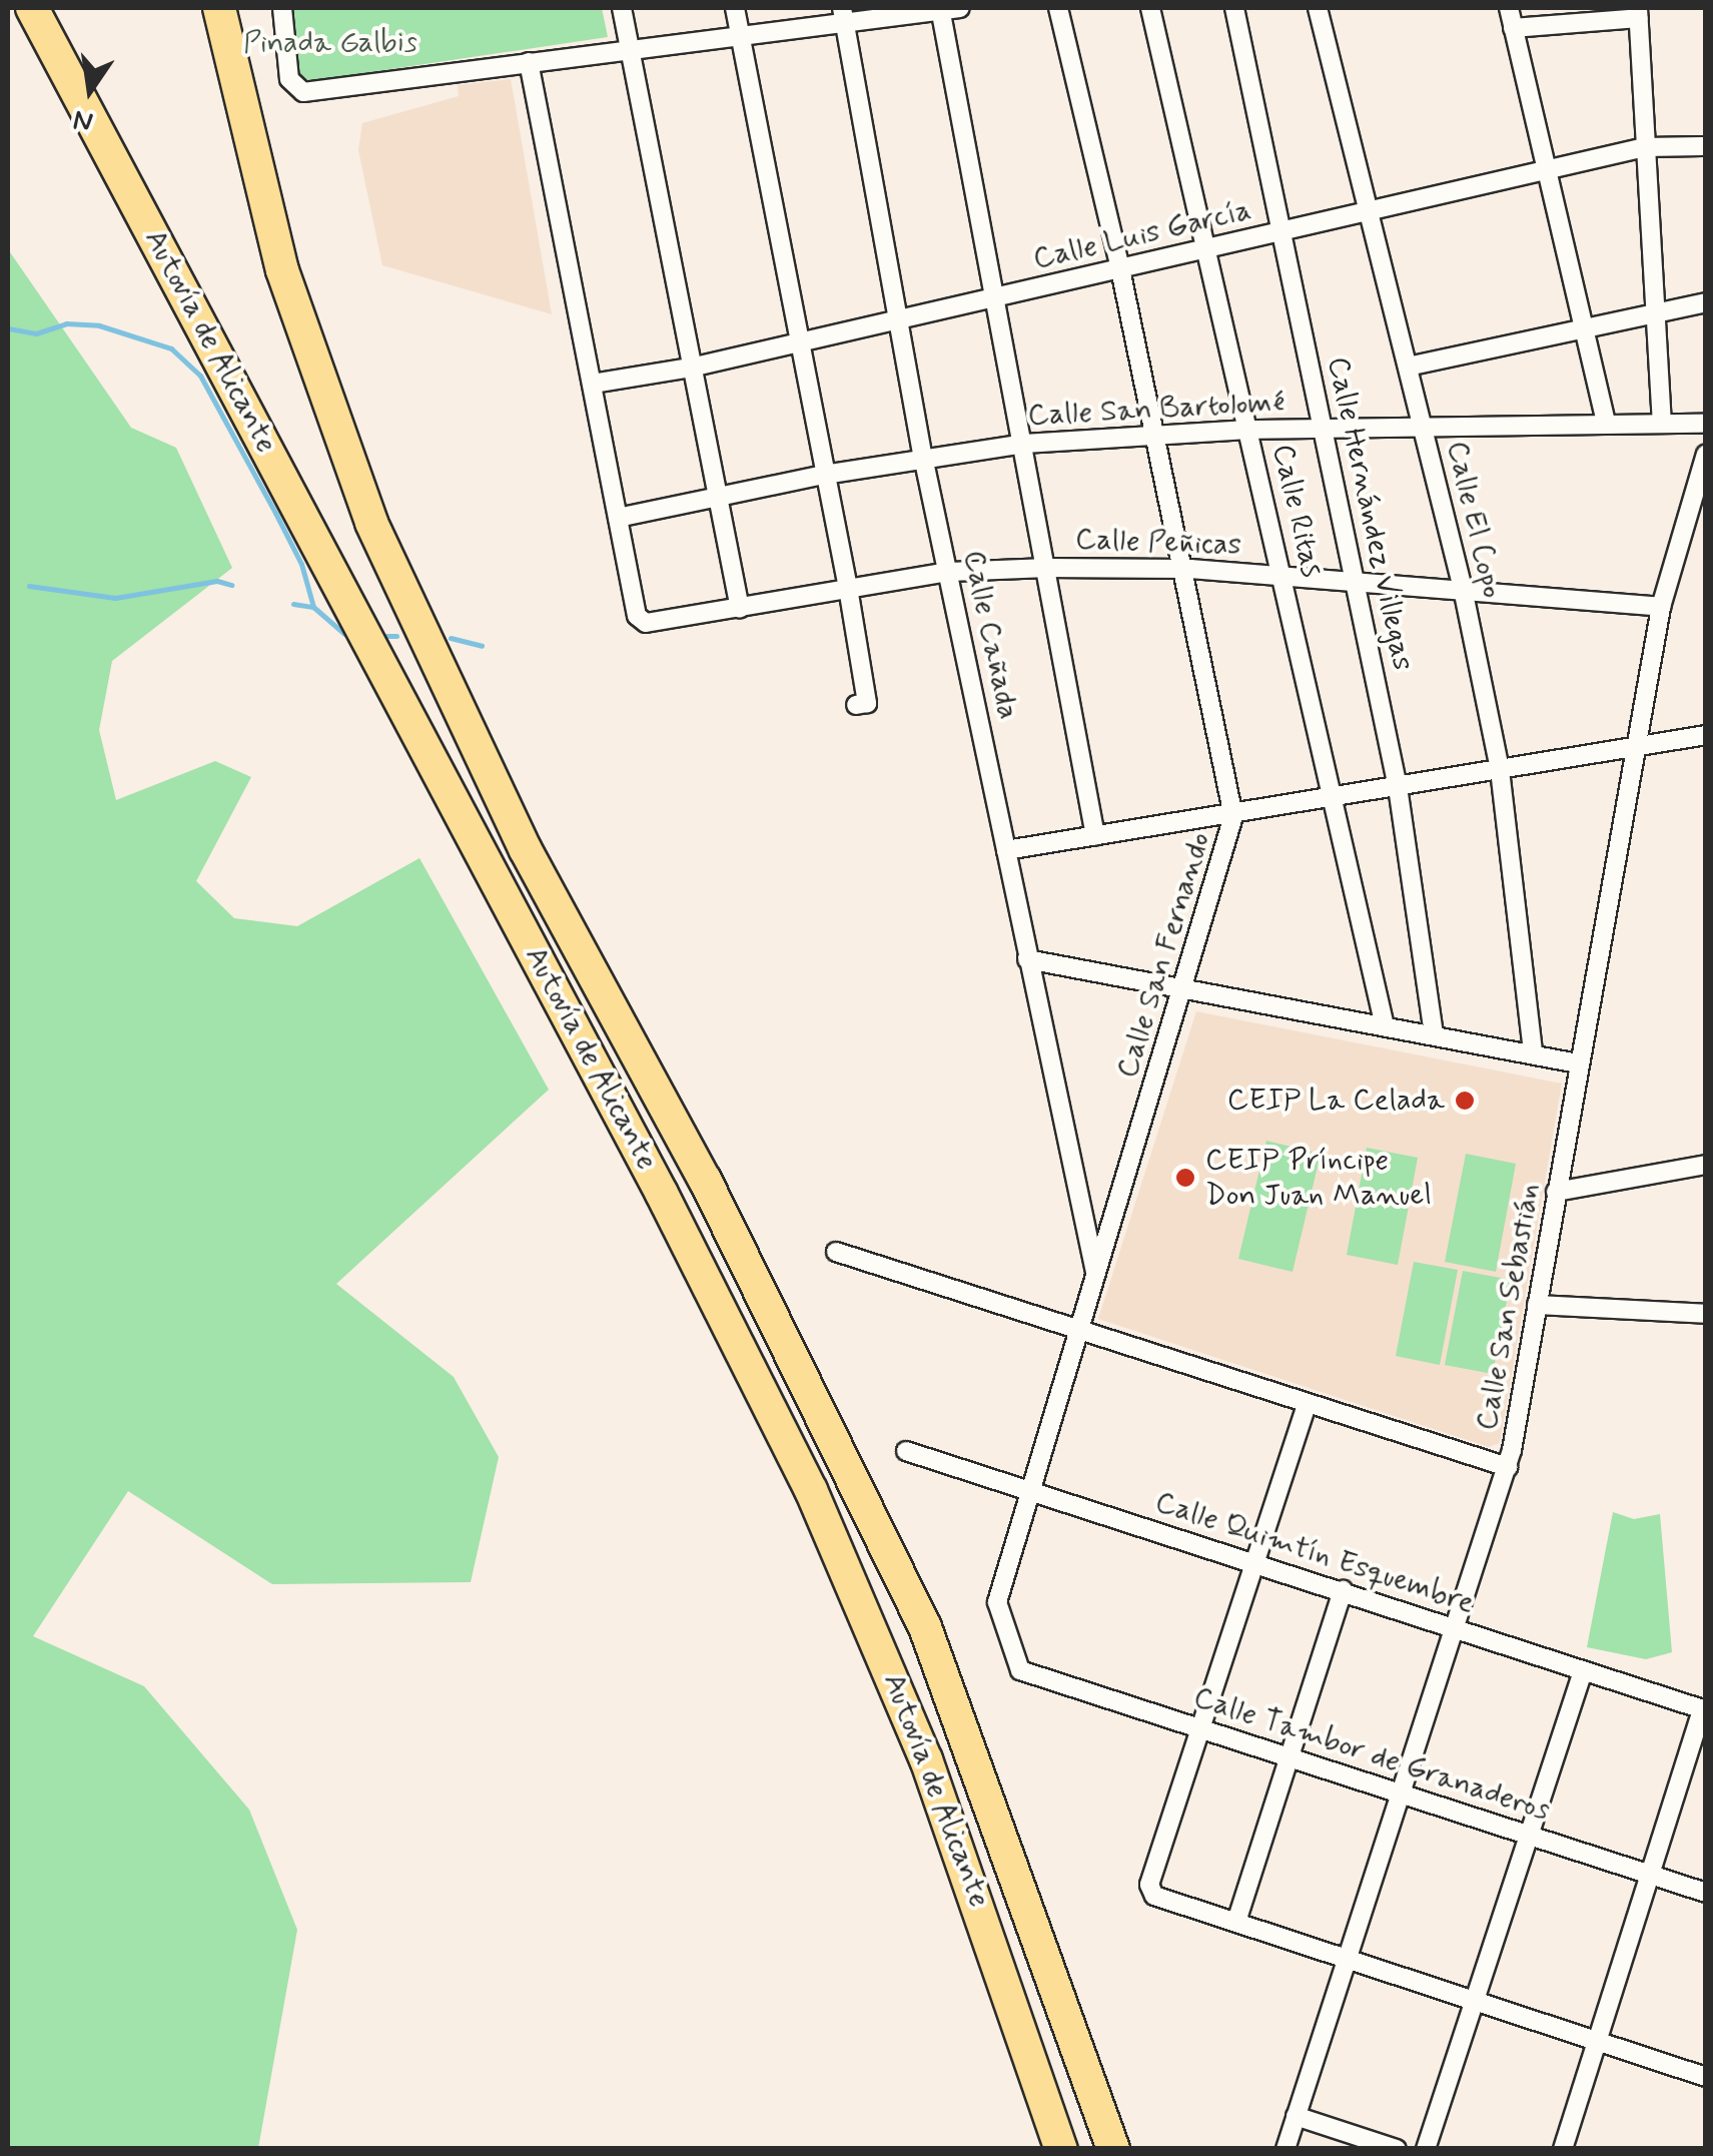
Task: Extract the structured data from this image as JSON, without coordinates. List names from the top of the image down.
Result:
{
  "streets": {
    "highway": ["Autovía de Alicante"],
    "street": [
      "Calle Luis García",
      "Calle San Bartolomé",
      "Calle Ritas",
      "Calle Hernández Villegas",
      "Calle El Copo",
      "Calle Peñicas",
      "Calle Cañada",
      "Calle San Fernando",
      "Calle San Sebastián",
      "Calle Quimtín Esquembre",
      "Calle Tambor de Granaderos"
    ]
  },
  "crossings": [
    ["Calle Luis García", "Calle Ritas"],
    ["Calle Luis García", "Calle Hernández Villegas"],
    ["Calle Luis García", "Calle El Copo"],
    ["Calle Luis García", "Calle Cañada"],
    ["Calle Luis García", "Calle San Fernando"],
    ["Calle San Bartolomé", "Calle Ritas"],
    ["Calle San Bartolomé", "Calle Hernández Villegas"],
    ["Calle San Bartolomé", "Calle El Copo"],
    ["Calle San Bartolomé", "Calle Peñicas"],
    ["Calle San Bartolomé", "Calle Cañada"],
    ["Calle San Bartolomé", "Calle San Fernando"],
    ["Calle Ritas", "Calle Peñicas"],
    ["Calle Hernández Villegas", "Calle Peñicas"],
    ["Calle El Copo", "Calle Peñicas"],
    ["Calle Peñicas", "Calle Cañada"],
    ["Calle Peñicas", "Calle San Fernando"],
    ["Calle Peñicas", "Calle San Sebastián"],
    ["Calle Cañada", "Calle San Fernando"],
    ["Calle San Fernando", "Calle Quimtín Esquembre"],
    ["Calle San Fernando", "Calle Tambor de Granaderos"],
    ["Calle San Sebastián", "Calle Quimtín Esquembre"],
    ["Calle San Sebastián", "Calle Tambor de Granaderos"]
  ],
  "parks": ["Pinada Galbis"],
  "places": ["CEIP La Celada", "CEIP Príncipe Don Juan Manuel"],
  "north": "bottom"
}
